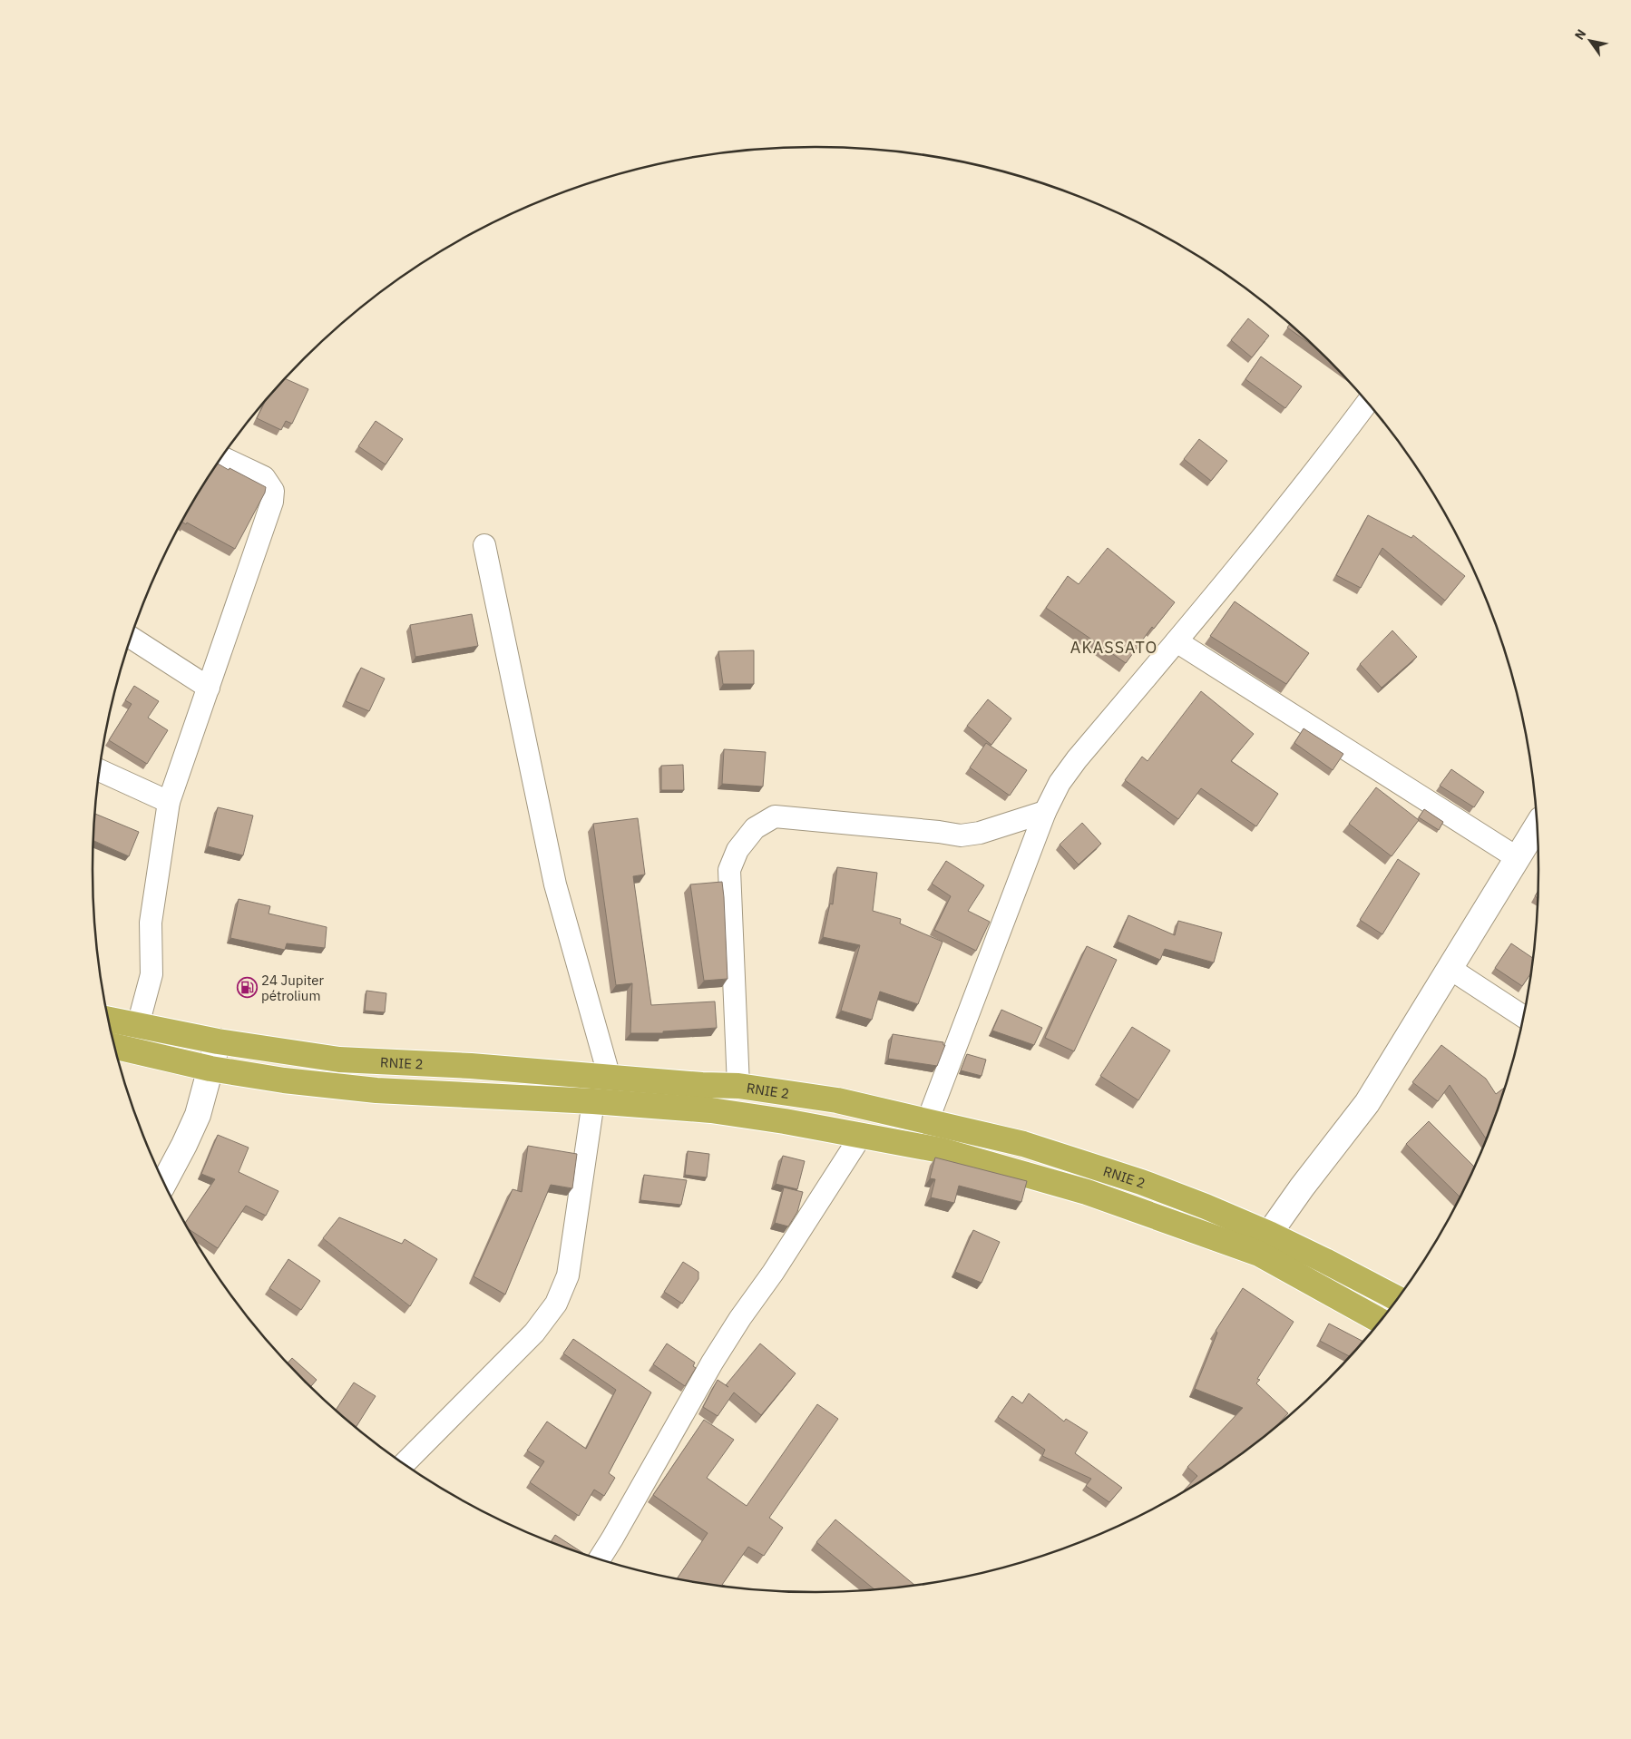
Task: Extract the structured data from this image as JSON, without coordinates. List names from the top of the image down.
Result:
{
  "streets": {
    "highway": ["RNIE 2"]
  },
  "districts": ["AKASSATO"],
  "places": {
    "fuel station": ["24 Jupiter pétrolium"]
  },
  "north": "top left"
}
